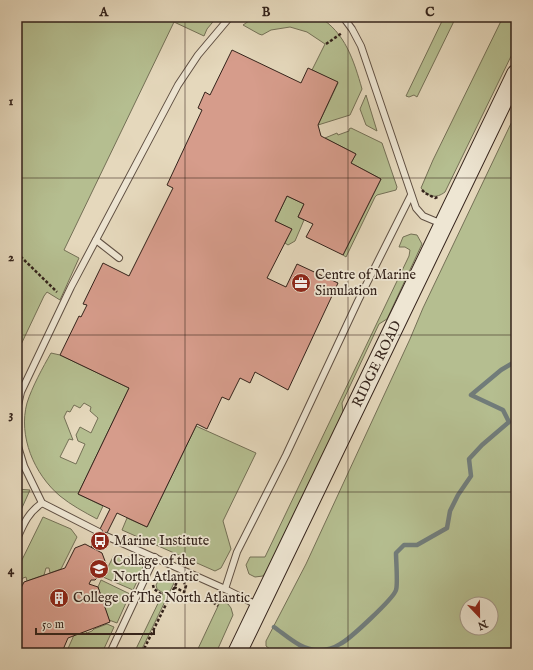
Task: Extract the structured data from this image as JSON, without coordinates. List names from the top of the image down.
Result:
{
  "streets": {
    "street": ["RIDGE ROAD"]
  },
  "places": {
    "office": ["Centre of Marine Simulation"],
    "bus stop": ["Marine Institute"],
    "school or university": ["Collage of the North Atlantic"],
    "building": ["College of The North Atlantic"]
  },
  "scale_bar": "50 m",
  "north": "bottom",
  "grid": {
    "columns": ["A", "B", "C"],
    "rows": [
      "1",
      "2",
      "3",
      "4"
    ]
  }
}
